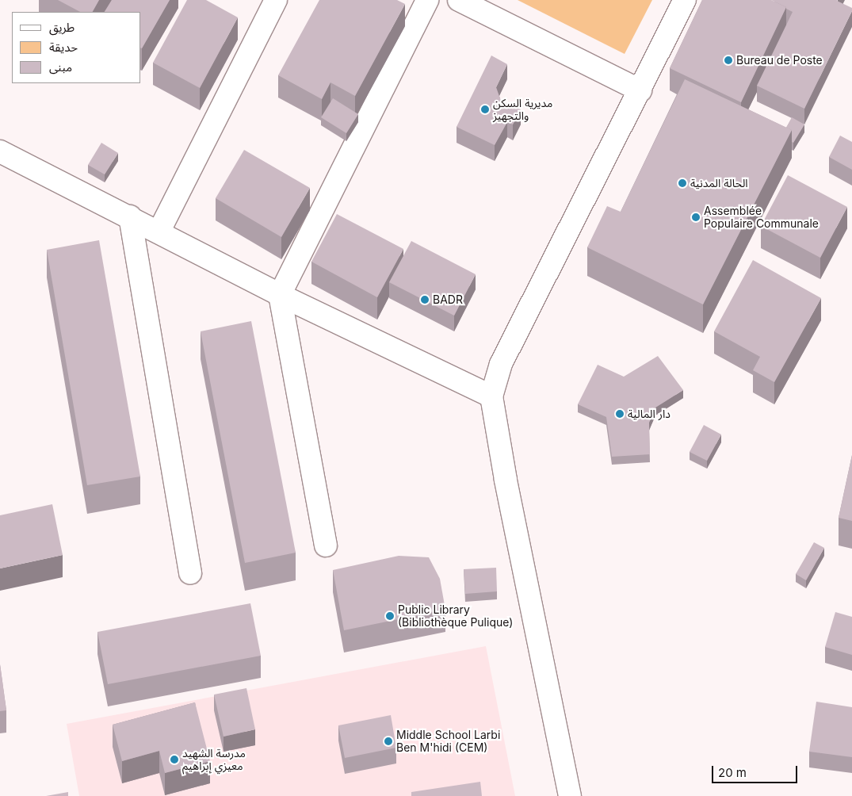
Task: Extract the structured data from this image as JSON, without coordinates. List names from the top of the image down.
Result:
{
  "places": [
    "Bureau de Poste",
    "مديرية السكن والتجهيز",
    "الحالة المدنية",
    "Assemblée Populaire Communale",
    "BADR",
    "دار المالية",
    "Public Library (Bibliothèque Pulique)",
    "Middle School Larbi Ben M'hidi (CEM)",
    "مدرسة الشهيد معيزي إبراهيم"
  ],
  "legend": ["طريق", "حديقة", "مبنى"],
  "scale_bar": "20 m"
}
